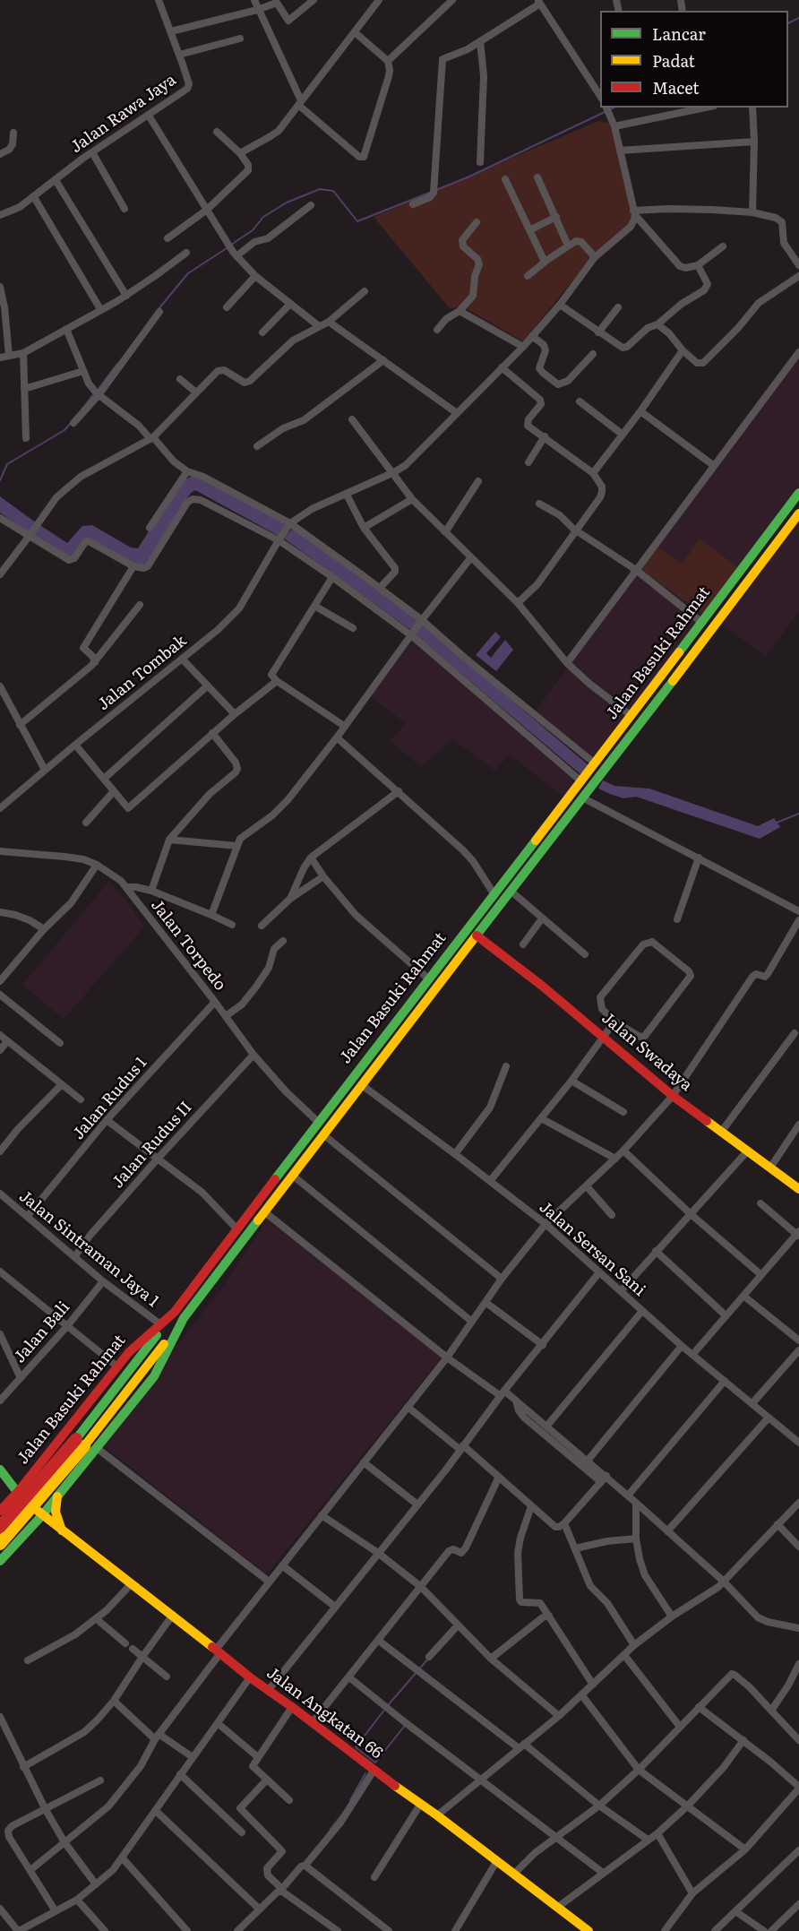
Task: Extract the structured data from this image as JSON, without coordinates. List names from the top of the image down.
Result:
{
  "streets": {
    "main road": ["Jalan Basuki Rahmat", "Jalan Swadaya", "Jalan Angkatan 66"],
    "street": [
      "Jalan Rawa Jaya",
      "Jalan Tombak",
      "Jalan Torpedo",
      "Jalan Rudus 1",
      "Jalan Rudus II",
      "Jalan Sintraman Jaya 1",
      "Jalan Sersan Sani",
      "Jalan Bali"
    ]
  },
  "crossings": [
    ["Jalan Basuki Rahmat", "Jalan Torpedo"],
    ["Jalan Basuki Rahmat", "Jalan Swadaya"],
    ["Jalan Basuki Rahmat", "Jalan Sintraman Jaya 1"],
    ["Jalan Basuki Rahmat", "Jalan Sersan Sani"],
    ["Jalan Basuki Rahmat", "Jalan Angkatan 66"],
    ["Jalan Torpedo", "Jalan Rudus 1"],
    ["Jalan Torpedo", "Jalan Rudus II"],
    ["Jalan Rudus 1", "Jalan Sintraman Jaya 1"],
    ["Jalan Rudus II", "Jalan Sintraman Jaya 1"],
    ["Jalan Sintraman Jaya 1", "Jalan Bali"]
  ],
  "legend": ["Lancar", "Padat", "Macet"]
}
